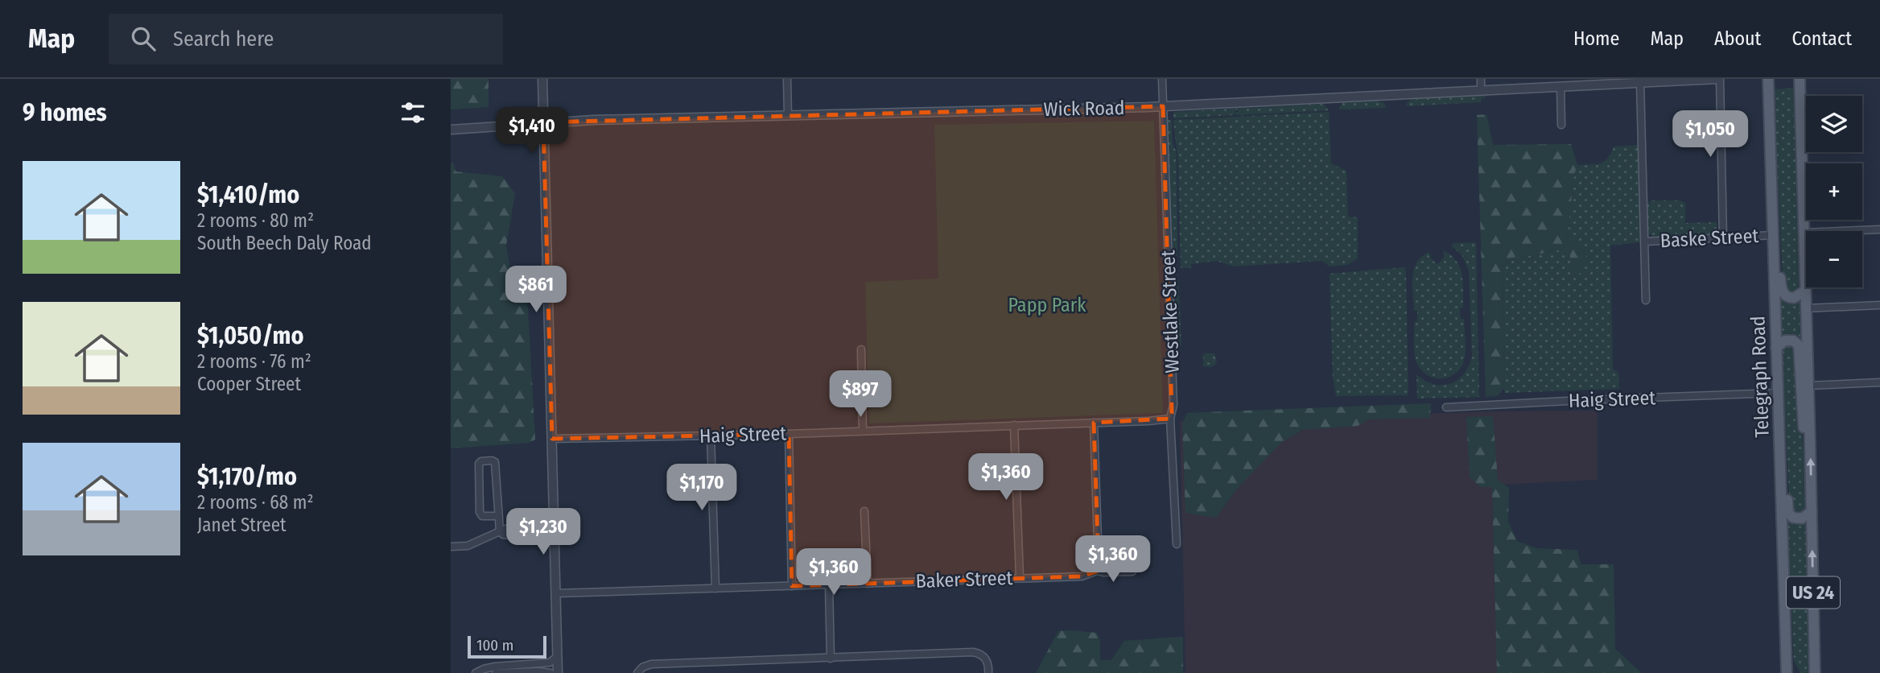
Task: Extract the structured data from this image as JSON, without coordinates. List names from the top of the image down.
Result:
{
  "streets": {
    "main road": ["Telegraph Road", "US 24"],
    "street": [
      "Wick Road",
      "Baske Street",
      "Westlake Street",
      "Haig Street",
      "Baker Street"
    ]
  },
  "crossings": [
    ["Wick Road", "Westlake Street"],
    ["Baske Street", "Telegraph Road"],
    ["Westlake Street", "Haig Street"],
    ["Telegraph Road", "Haig Street"]
  ],
  "parks": ["Papp Park"],
  "scale_bar": "100 m",
  "page": {
    "header": "Map",
    "search": "Search here",
    "nav": [
      "Home",
      "Map",
      "About",
      "Contact"
    ],
    "heading": "9 homes",
    "map_buttons": ["+", "−"],
    "price": [
      "$1,410",
      "$1,050",
      "$861",
      "$897",
      "$1,360",
      "$1,170",
      "$1,230",
      "$1,360",
      "$1,360"
    ],
    "list": [
      {
        "name": "$1,410/mo",
        "note": "2 rooms · 80 m² · South Beech Daly Road"
      },
      {
        "name": "$1,050/mo",
        "note": "2 rooms · 76 m² · Cooper Street"
      },
      {
        "name": "$1,170/mo",
        "note": "2 rooms · 68 m² · Janet Street"
      }
    ],
    "scale": "100 m"
  }
}
